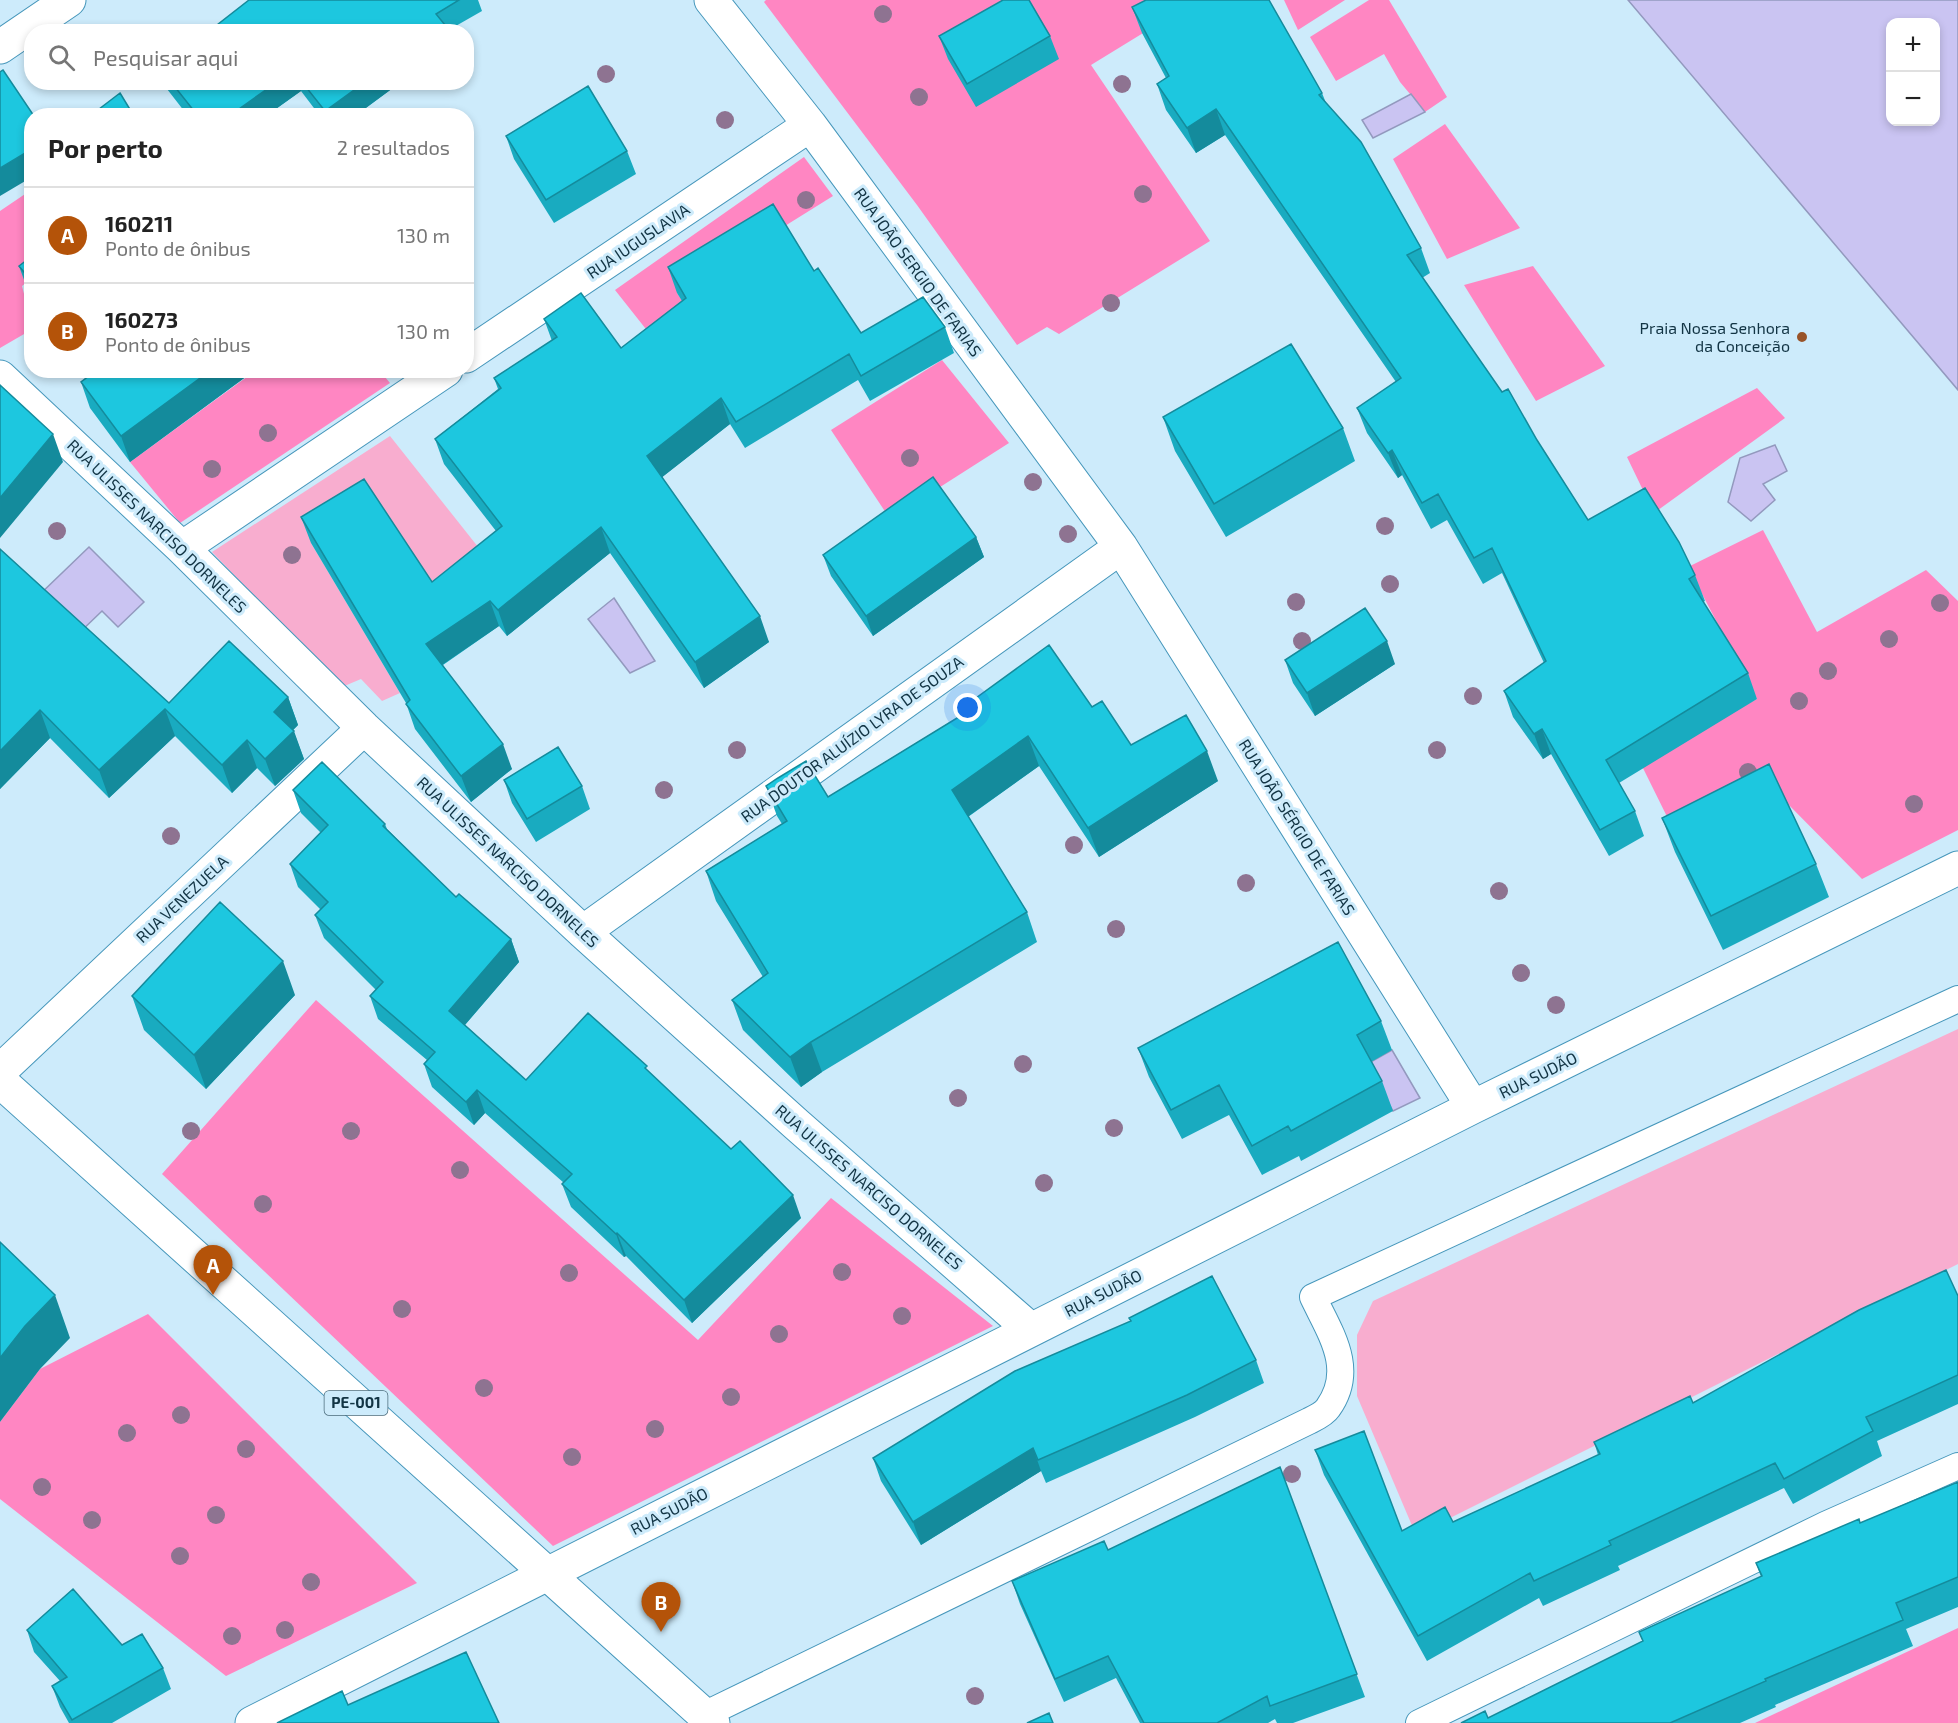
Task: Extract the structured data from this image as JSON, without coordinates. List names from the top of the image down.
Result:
{
  "streets": {
    "street": [
      "RUA IUGUSLAVIA",
      "RUA JOÃO SERGIO DE FARIAS",
      "RUA ULISSES NARCISO DORNELES",
      "RUA DOUTOR ALUÍZIO LYRA DE SOUZA",
      "RUA JOÃO SÉRGIO DE FARIAS",
      "RUA VENEZUELA",
      "RUA SUDÃO",
      "PE-001"
    ]
  },
  "crossings": [
    ["RUA IUGUSLAVIA", "RUA JOÃO SERGIO DE FARIAS"],
    ["RUA JOÃO SERGIO DE FARIAS", "RUA DOUTOR ALUÍZIO LYRA DE SOUZA"],
    ["RUA JOÃO SERGIO DE FARIAS", "RUA JOÃO SÉRGIO DE FARIAS"],
    ["RUA ULISSES NARCISO DORNELES", "RUA DOUTOR ALUÍZIO LYRA DE SOUZA"],
    ["RUA ULISSES NARCISO DORNELES", "RUA VENEZUELA"],
    ["RUA ULISSES NARCISO DORNELES", "RUA SUDÃO"],
    ["RUA DOUTOR ALUÍZIO LYRA DE SOUZA", "RUA JOÃO SÉRGIO DE FARIAS"],
    ["RUA JOÃO SÉRGIO DE FARIAS", "RUA SUDÃO"],
    ["RUA SUDÃO", "PE-001"]
  ],
  "places": ["Praia Nossa Senhora da Conceição"],
  "page": {
    "map_buttons": ["+", "−"],
    "search": "Pesquisar aqui",
    "heading": ["Por perto", "2 resultados"],
    "list": [
      {
        "mark": "A",
        "name": "160211",
        "note": "Ponto de ônibus",
        "value": "130 m"
      },
      {
        "mark": "B",
        "name": "160273",
        "note": "Ponto de ônibus",
        "value": "130 m"
      }
    ],
    "pins": ["A", "B"]
  }
}
